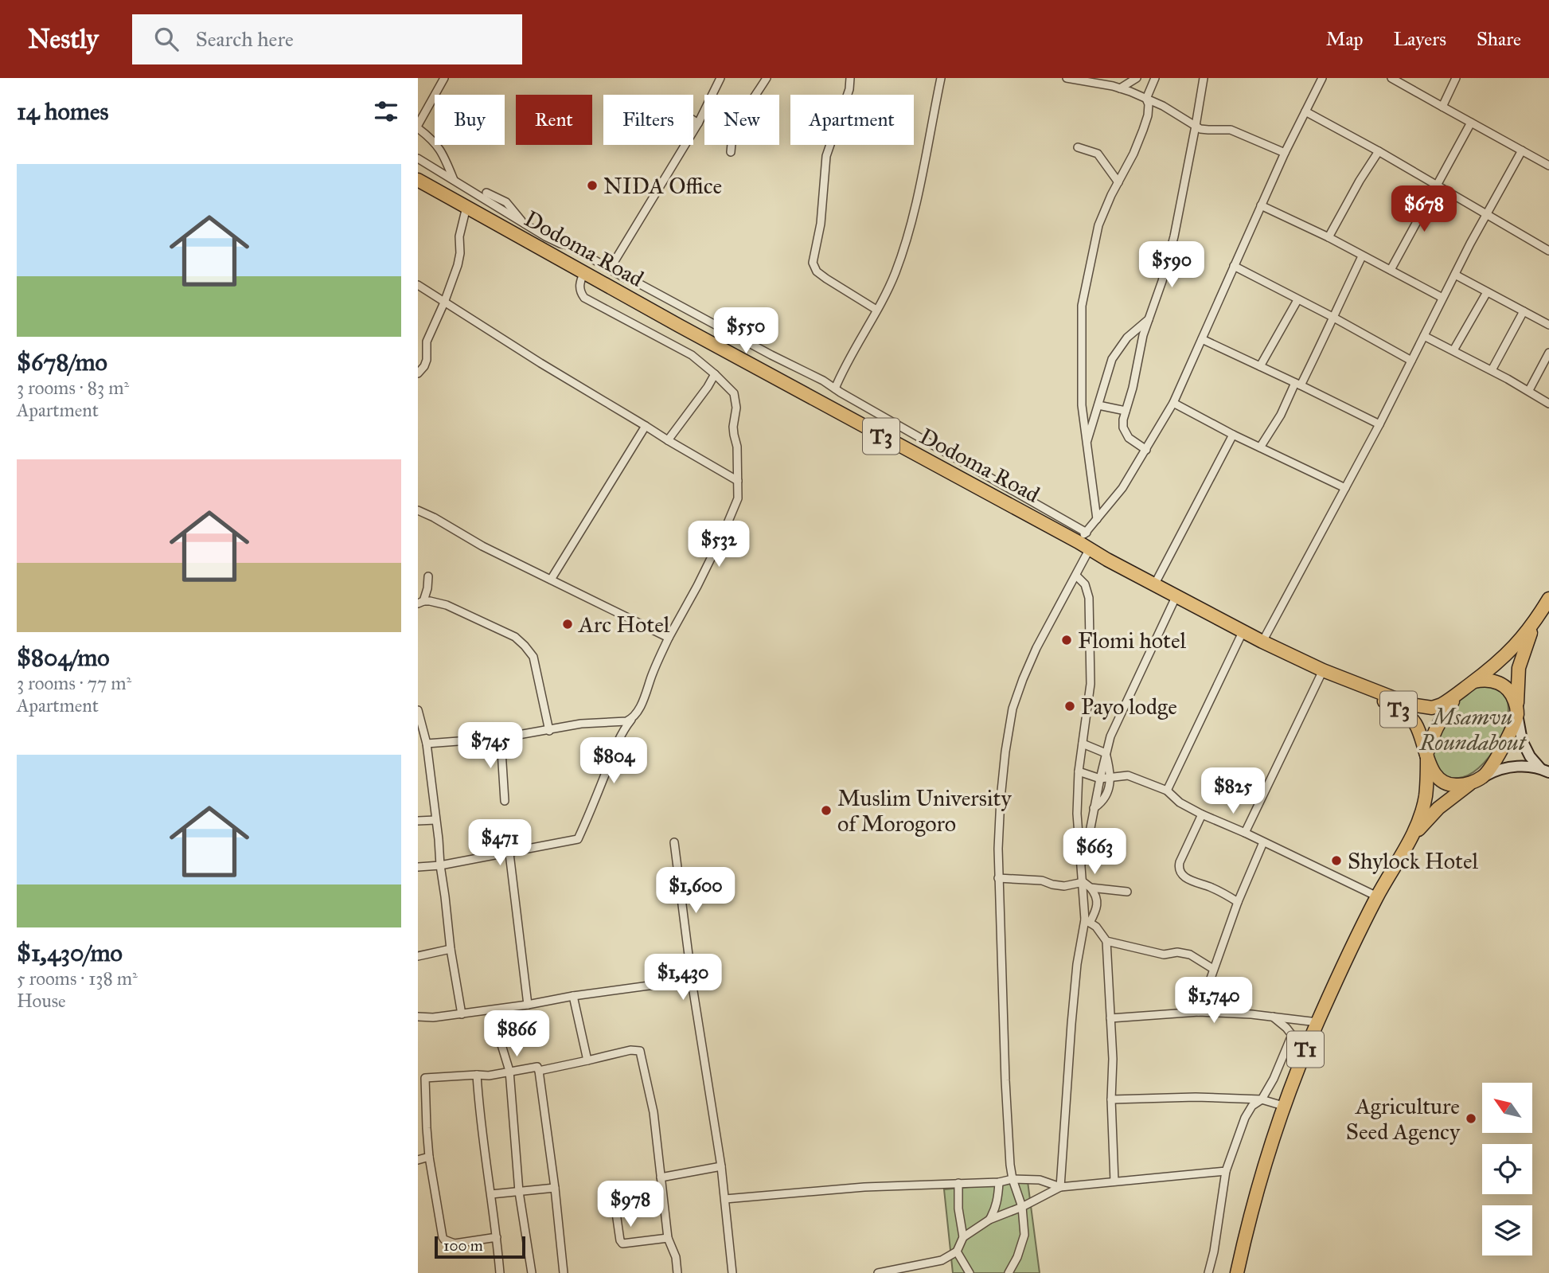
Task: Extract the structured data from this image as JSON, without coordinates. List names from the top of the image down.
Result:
{
  "streets": {
    "highway": ["Dodoma Road", "T3", "T1"]
  },
  "crossings": [
    ["Dodoma Road", "T1"]
  ],
  "parks": ["Msamvu Roundabout"],
  "places": [
    "NIDA Office",
    "Arc Hotel",
    "Flomi hotel",
    "Payo lodge",
    "Muslim University of Morogoro",
    "Shylock Hotel",
    "Agriculture Seed Agency"
  ],
  "scale_bar": "100 m",
  "north": "top left",
  "page": {
    "header": "Nestly",
    "search": "Search here",
    "nav": ["Map", "Layers", "Share"],
    "heading": "14 homes",
    "chip": [
      "Buy",
      "Rent",
      "Filters",
      "New",
      "Apartment"
    ],
    "list": [
      {
        "name": "$678/mo",
        "note": "3 rooms · 83 m² · Apartment"
      },
      {
        "name": "$804/mo",
        "note": "3 rooms · 77 m² · Apartment"
      },
      {
        "name": "$1,430/mo",
        "note": "5 rooms · 138 m² · House"
      }
    ],
    "price": [
      "$678",
      "$590",
      "$550",
      "$532",
      "$745",
      "$804",
      "$825",
      "$471",
      "$663",
      "$1,600",
      "$1,430",
      "$1,740",
      "$866",
      "$978"
    ],
    "scale": "100 m"
  }
}
